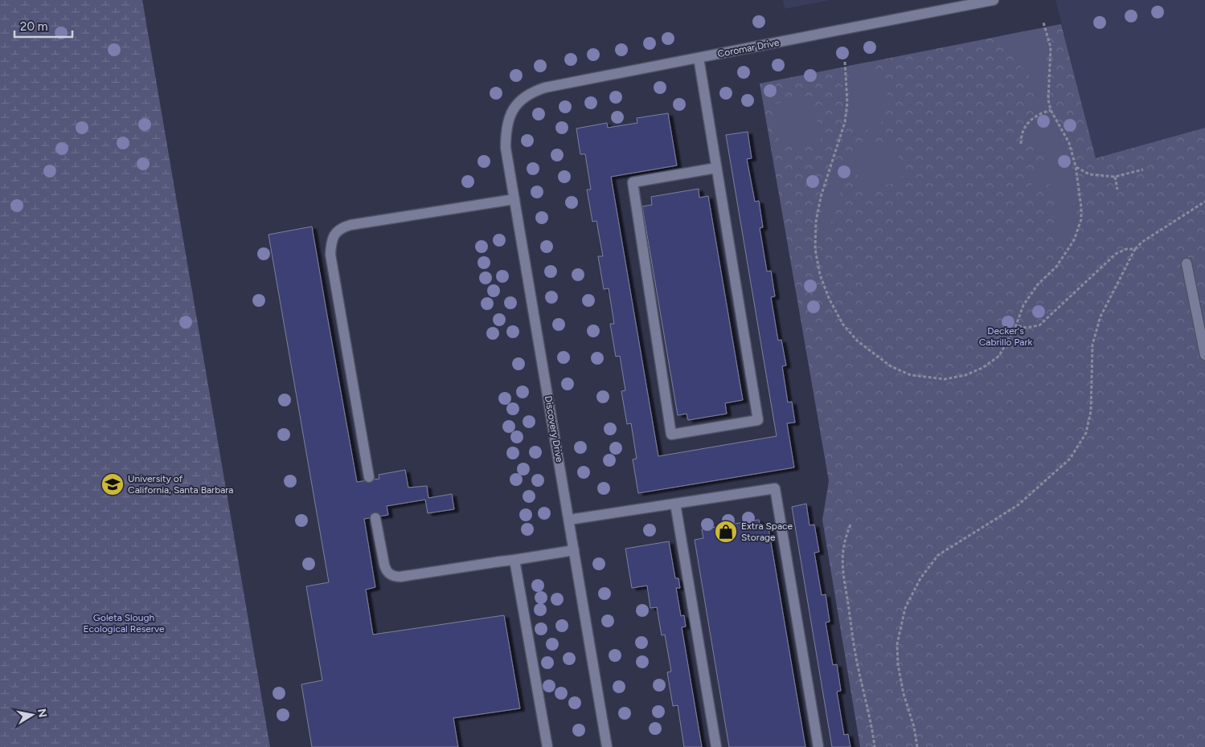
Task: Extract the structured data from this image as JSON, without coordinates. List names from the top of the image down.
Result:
{
  "streets": {
    "street": ["Coromar Drive", "Discovery Drive"]
  },
  "crossings": [
    ["Coromar Drive", "Discovery Drive"]
  ],
  "parks": ["Decker's Cabrillo Park", "Goleta Slough Ecological Reserve"],
  "places": {
    "school or university": ["University of California, Santa Barbara"],
    "shop": ["Extra Space Storage"]
  },
  "scale_bar": "20 m",
  "north": "right"
}
